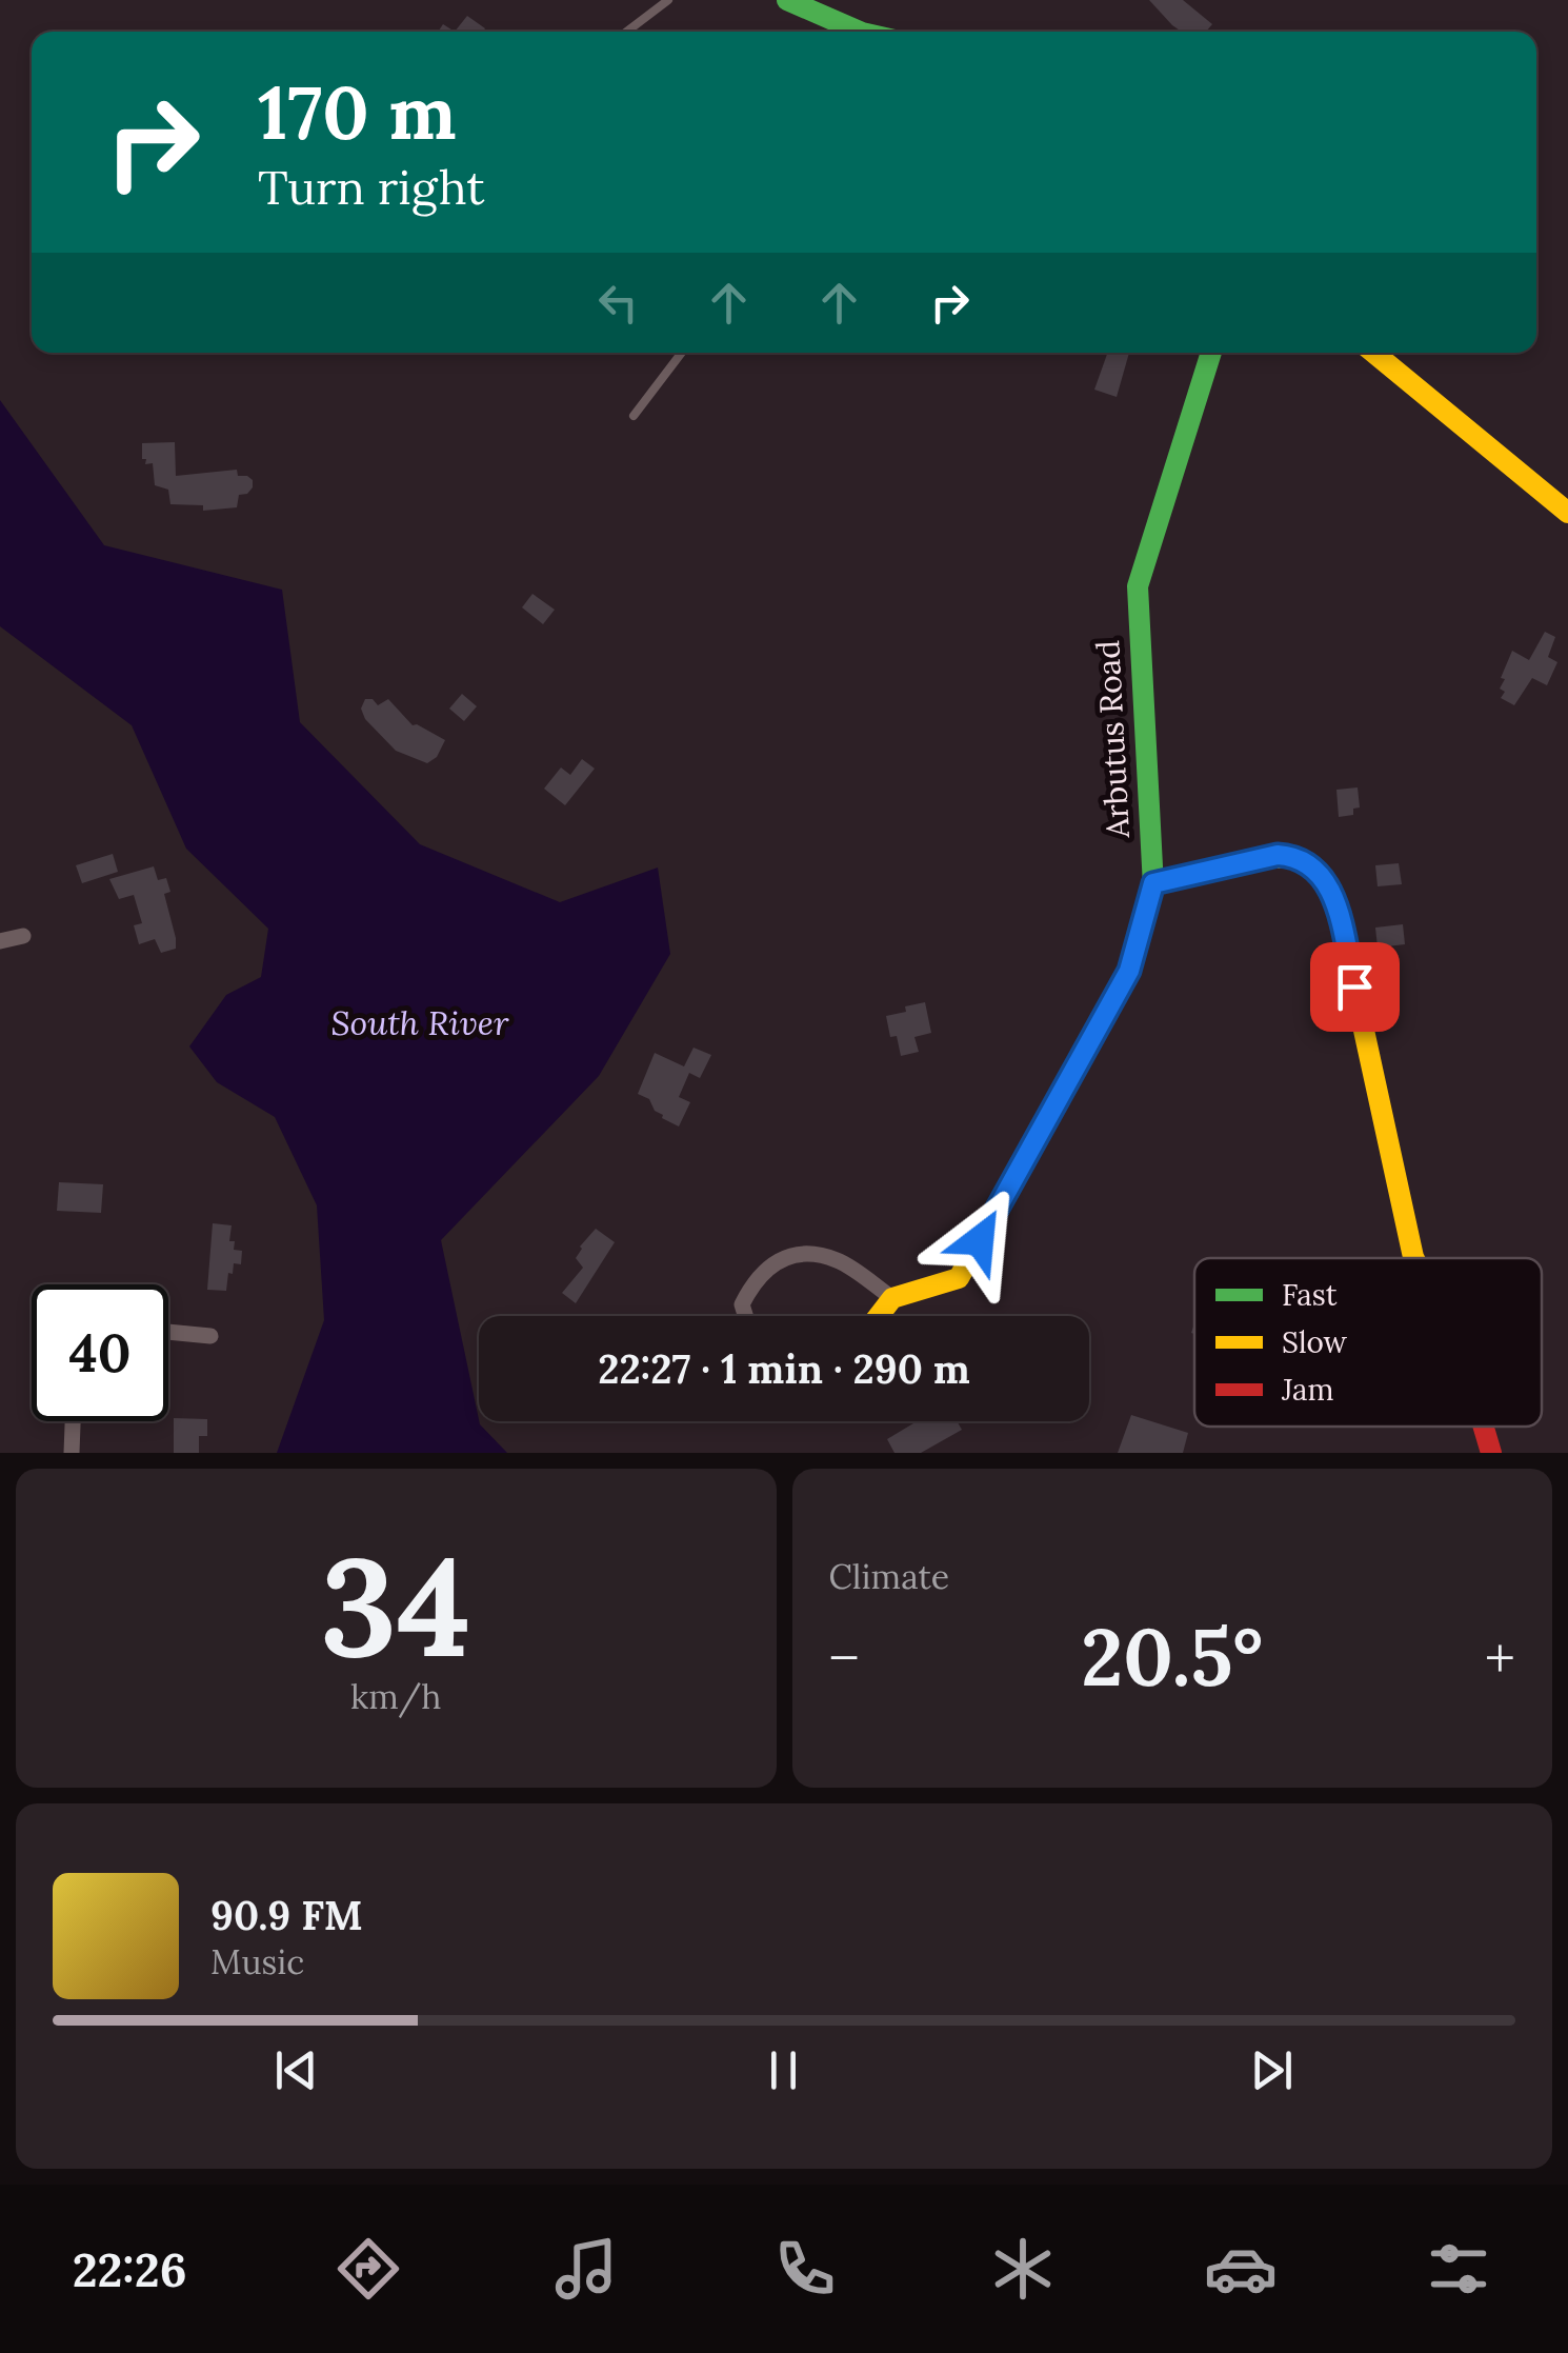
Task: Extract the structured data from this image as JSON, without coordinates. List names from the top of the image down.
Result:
{
  "streets": {
    "street": ["Arbutus Road"]
  },
  "water": ["South River"],
  "legend": ["Fast", "Slow", "Jam"],
  "page": {
    "turn": ["170 m", "Turn right"],
    "limit": "40",
    "trip": "22:27 · 1 min · 290 m",
    "tile": [
      ["34", "km/h"],
      "Climate"
    ],
    "heat": ["−", "20.5°", "+"],
    "song": ["90.9 FM", "Music"],
    "tabs": "22:26"
  }
}
